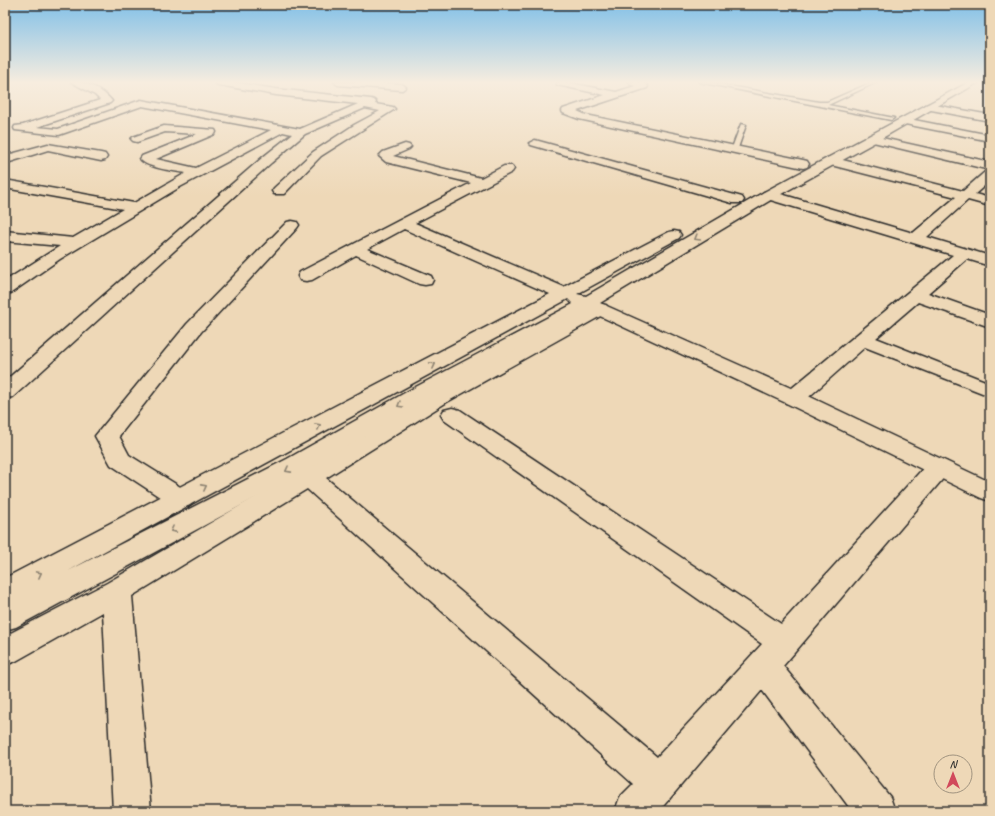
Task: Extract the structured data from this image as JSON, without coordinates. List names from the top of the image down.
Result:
{
  "north": "top"
}
